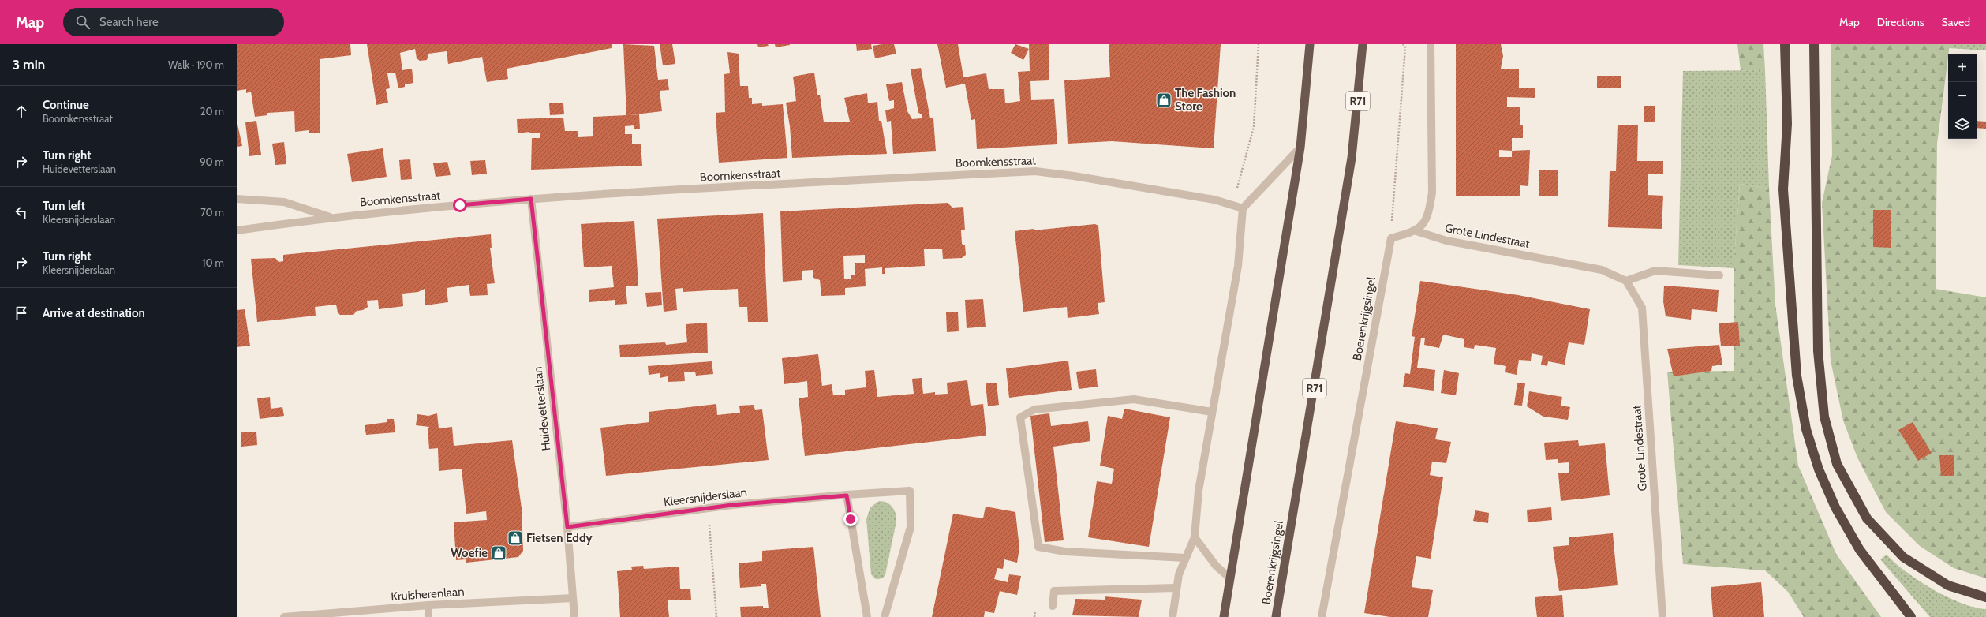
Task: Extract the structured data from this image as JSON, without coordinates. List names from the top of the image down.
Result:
{
  "streets": {
    "highway": ["R71", "Boerenkrijgsingel"],
    "street": [
      "Boomkensstraat",
      "Grote Lindestraat",
      "Huidevetterslaan",
      "Kleersnijderslaan",
      "Kruisherenlaan"
    ]
  },
  "crossings": [
    ["Boomkensstraat", "Huidevetterslaan"],
    ["Huidevetterslaan", "Kleersnijderslaan"],
    ["Huidevetterslaan", "Kruisherenlaan"]
  ],
  "places": {
    "shop": ["The Fashion Store", "Fietsen Eddy", "Woefie"]
  },
  "page": {
    "header": "Map",
    "search": "Search here",
    "nav": ["Map", "Directions", "Saved"],
    "heading": ["3 min", "Walk · 190 m"],
    "map_buttons": ["+", "−"],
    "list": [
      ["Continue", "Boomkensstraat", "20 m"],
      ["Turn right", "Huidevetterslaan", "90 m"],
      ["Turn left", "Kleersnijderslaan", "70 m"],
      ["Turn right", "Kleersnijderslaan", "10 m"],
      "Arrive at destination"
    ]
  }
}
